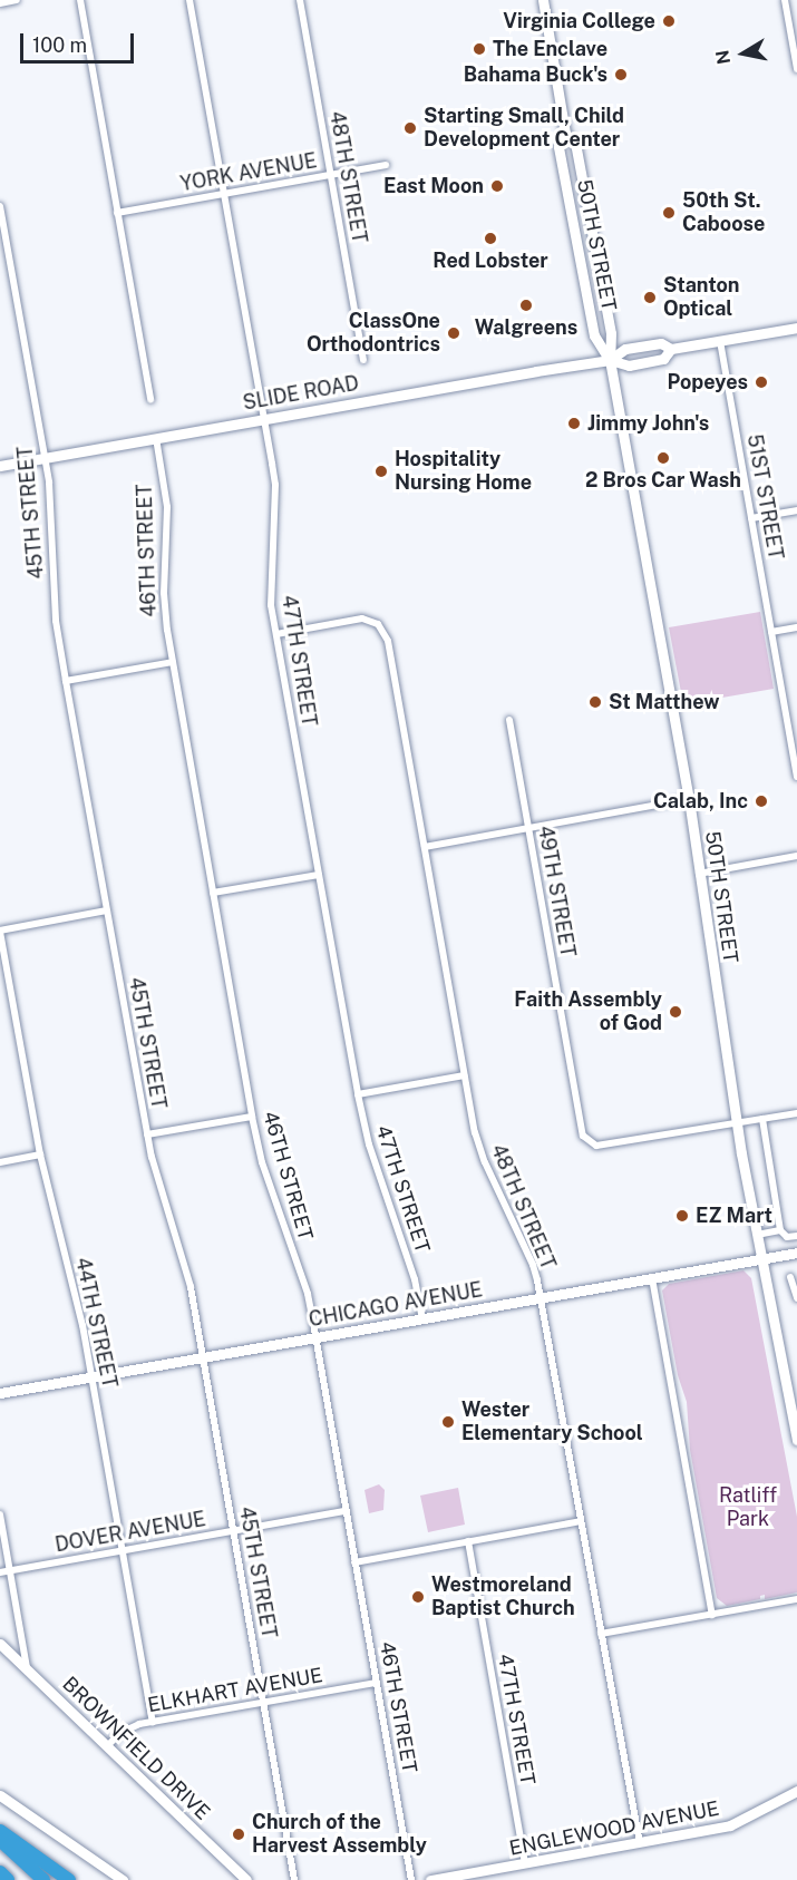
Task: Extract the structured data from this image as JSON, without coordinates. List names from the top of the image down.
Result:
{
  "streets": {
    "main road": [
      "50TH STREET",
      "SLIDE ROAD",
      "CHICAGO AVENUE",
      "BROWNFIELD DRIVE",
      "ENGLEWOOD AVENUE"
    ],
    "street": [
      "YORK AVENUE",
      "48TH STREET",
      "51ST STREET",
      "45TH STREET",
      "46TH STREET",
      "47TH STREET",
      "49TH STREET",
      "44TH STREET",
      "DOVER AVENUE",
      "ELKHART AVENUE"
    ]
  },
  "crossings": [
    ["YORK AVENUE", "48TH STREET"],
    ["YORK AVENUE", "47TH STREET"],
    ["48TH STREET", "47TH STREET"],
    ["48TH STREET", "CHICAGO AVENUE"],
    ["48TH STREET", "ENGLEWOOD AVENUE"],
    ["50TH STREET", "SLIDE ROAD"],
    ["50TH STREET", "49TH STREET"],
    ["50TH STREET", "CHICAGO AVENUE"],
    ["SLIDE ROAD", "51ST STREET"],
    ["SLIDE ROAD", "45TH STREET"],
    ["SLIDE ROAD", "46TH STREET"],
    ["SLIDE ROAD", "47TH STREET"],
    ["45TH STREET", "CHICAGO AVENUE"],
    ["45TH STREET", "DOVER AVENUE"],
    ["45TH STREET", "ELKHART AVENUE"],
    ["46TH STREET", "CHICAGO AVENUE"],
    ["46TH STREET", "DOVER AVENUE"],
    ["46TH STREET", "ELKHART AVENUE"],
    ["47TH STREET", "CHICAGO AVENUE"],
    ["47TH STREET", "ENGLEWOOD AVENUE"],
    ["CHICAGO AVENUE", "44TH STREET"],
    ["44TH STREET", "DOVER AVENUE"],
    ["44TH STREET", "ELKHART AVENUE"],
    ["ELKHART AVENUE", "BROWNFIELD DRIVE"]
  ],
  "parks": ["Ratliff Park"],
  "places": [
    "Virginia College",
    "The Enclave",
    "Bahama Buck's",
    "Starting Small, Child Development Center",
    "East Moon",
    "50th St. Caboose",
    "Red Lobster",
    "Stanton Optical",
    "Walgreens",
    "ClassOne Orthodontrics",
    "Popeyes",
    "Jimmy John's",
    "2 Bros Car Wash",
    "Hospitality Nursing Home",
    "St Matthew",
    "Calab, Inc",
    "Faith Assembly of God",
    "EZ Mart",
    "Wester Elementary School",
    "Westmoreland Baptist Church",
    "Church of the Harvest Assembly"
  ],
  "scale_bar": "100 m",
  "north": "left"
}
